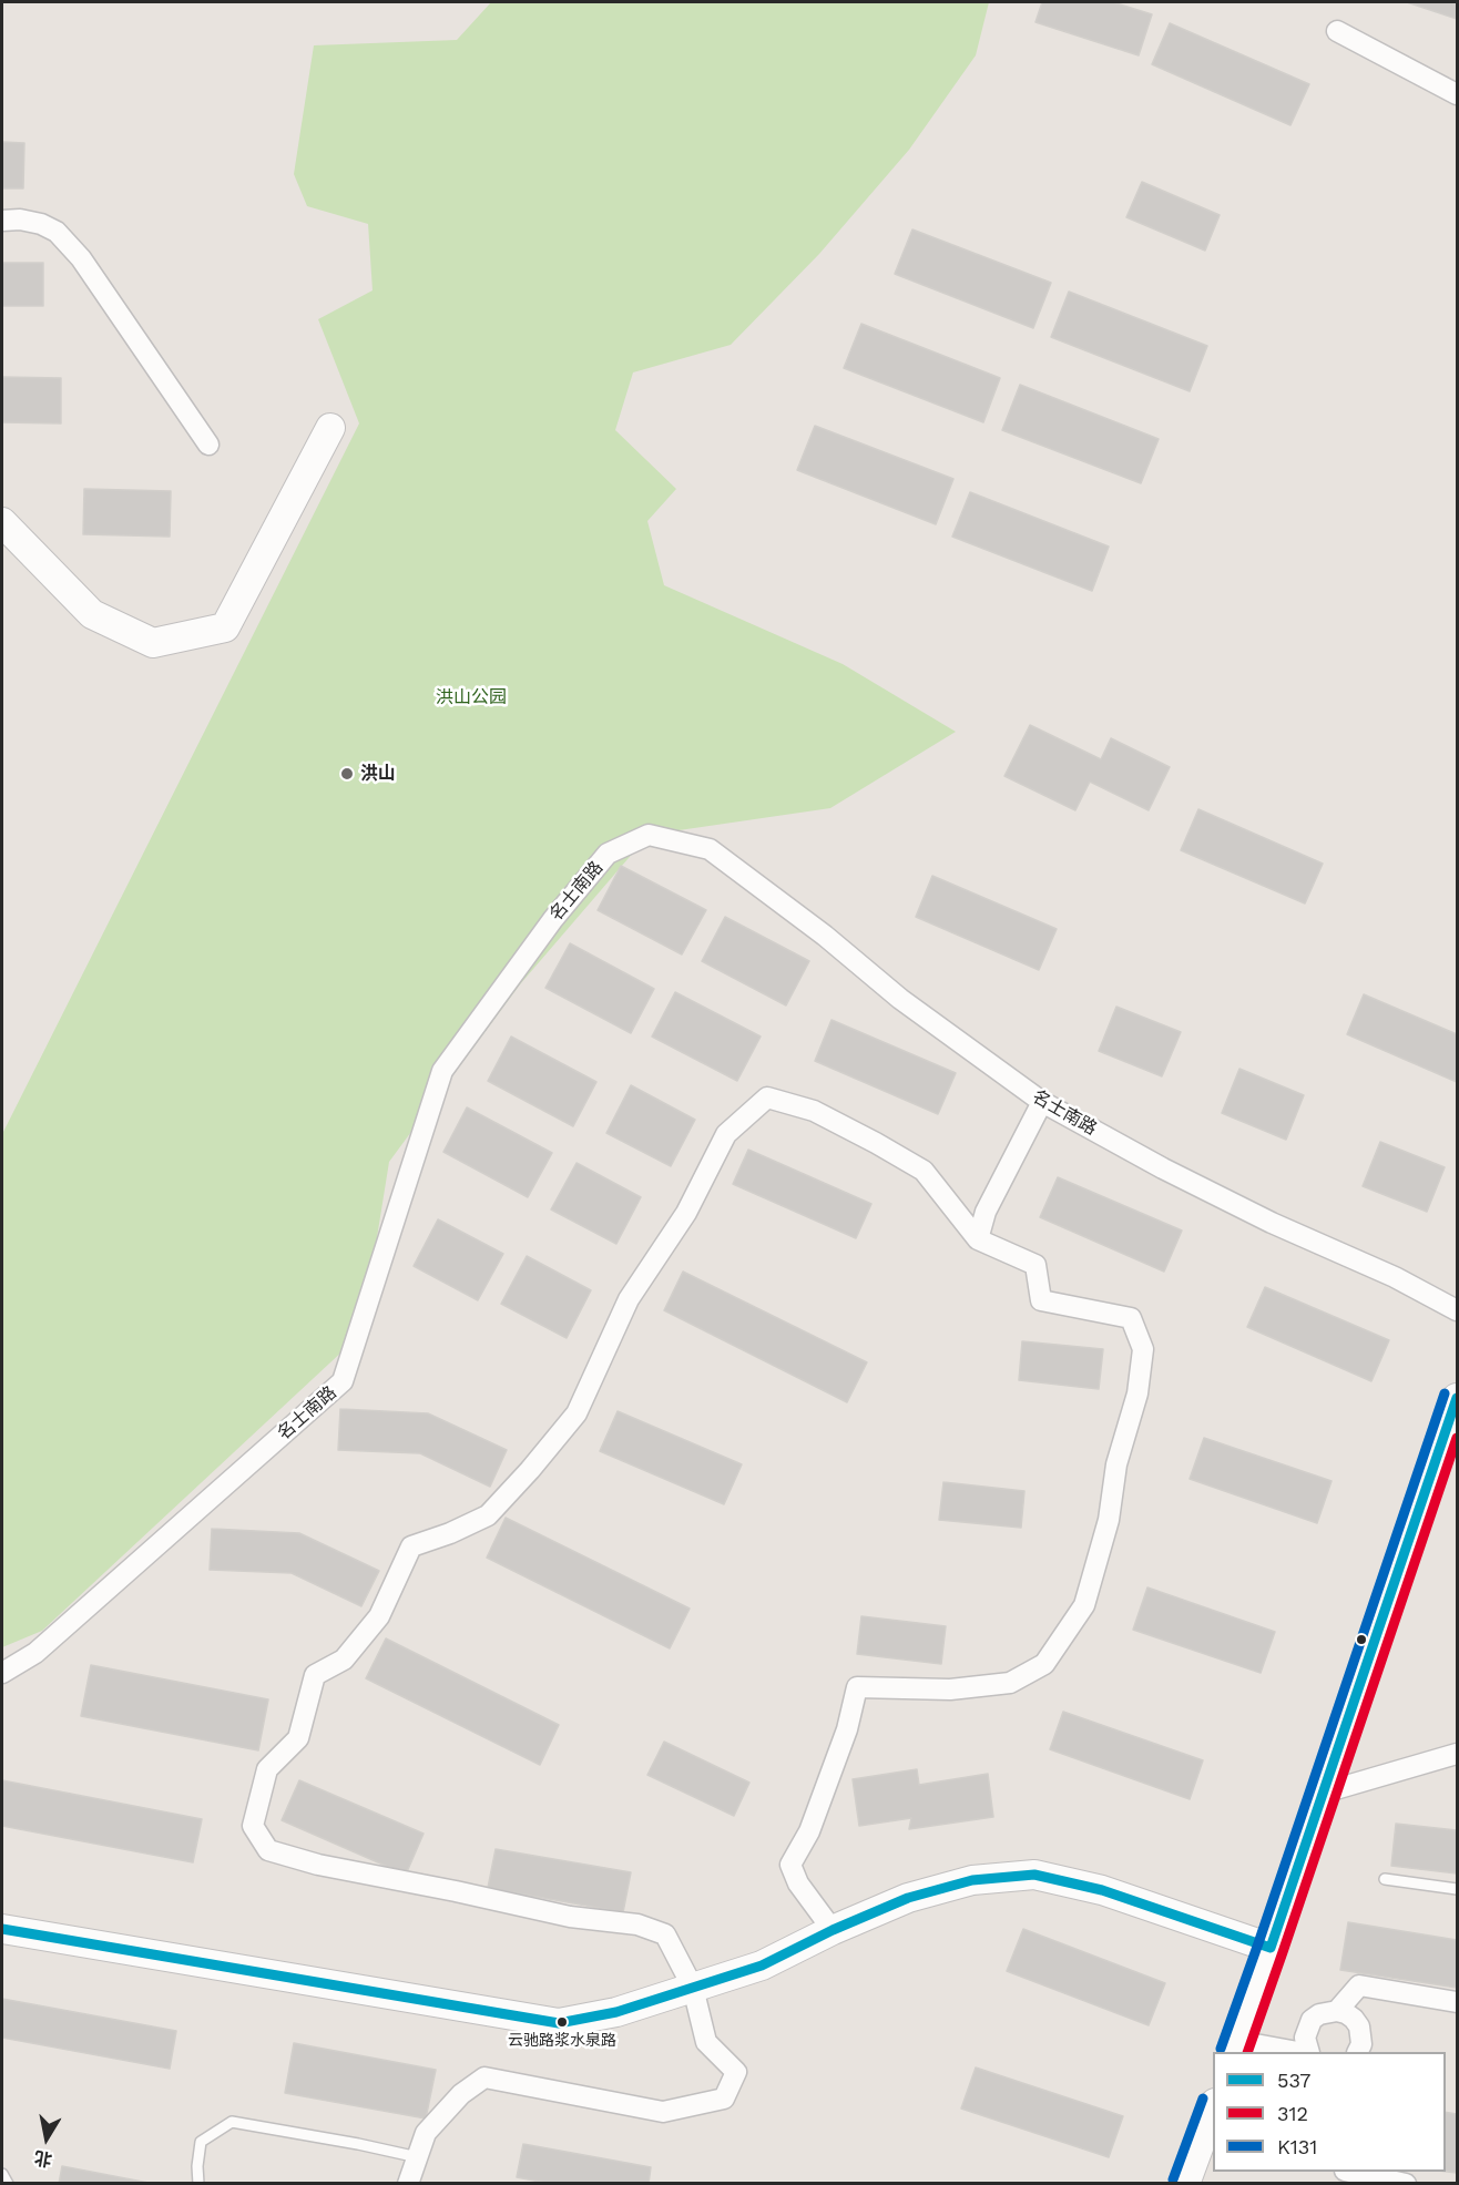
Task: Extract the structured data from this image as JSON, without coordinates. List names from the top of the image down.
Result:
{
  "streets": {
    "street": ["名士南路"]
  },
  "parks": ["洪山公园"],
  "places": ["洪山", "云驰路浆水泉路"],
  "lines": ["transit line K131", "transit line 537", "transit line 312"],
  "legend": ["537", "312", "K131"],
  "north": "bottom"
}
